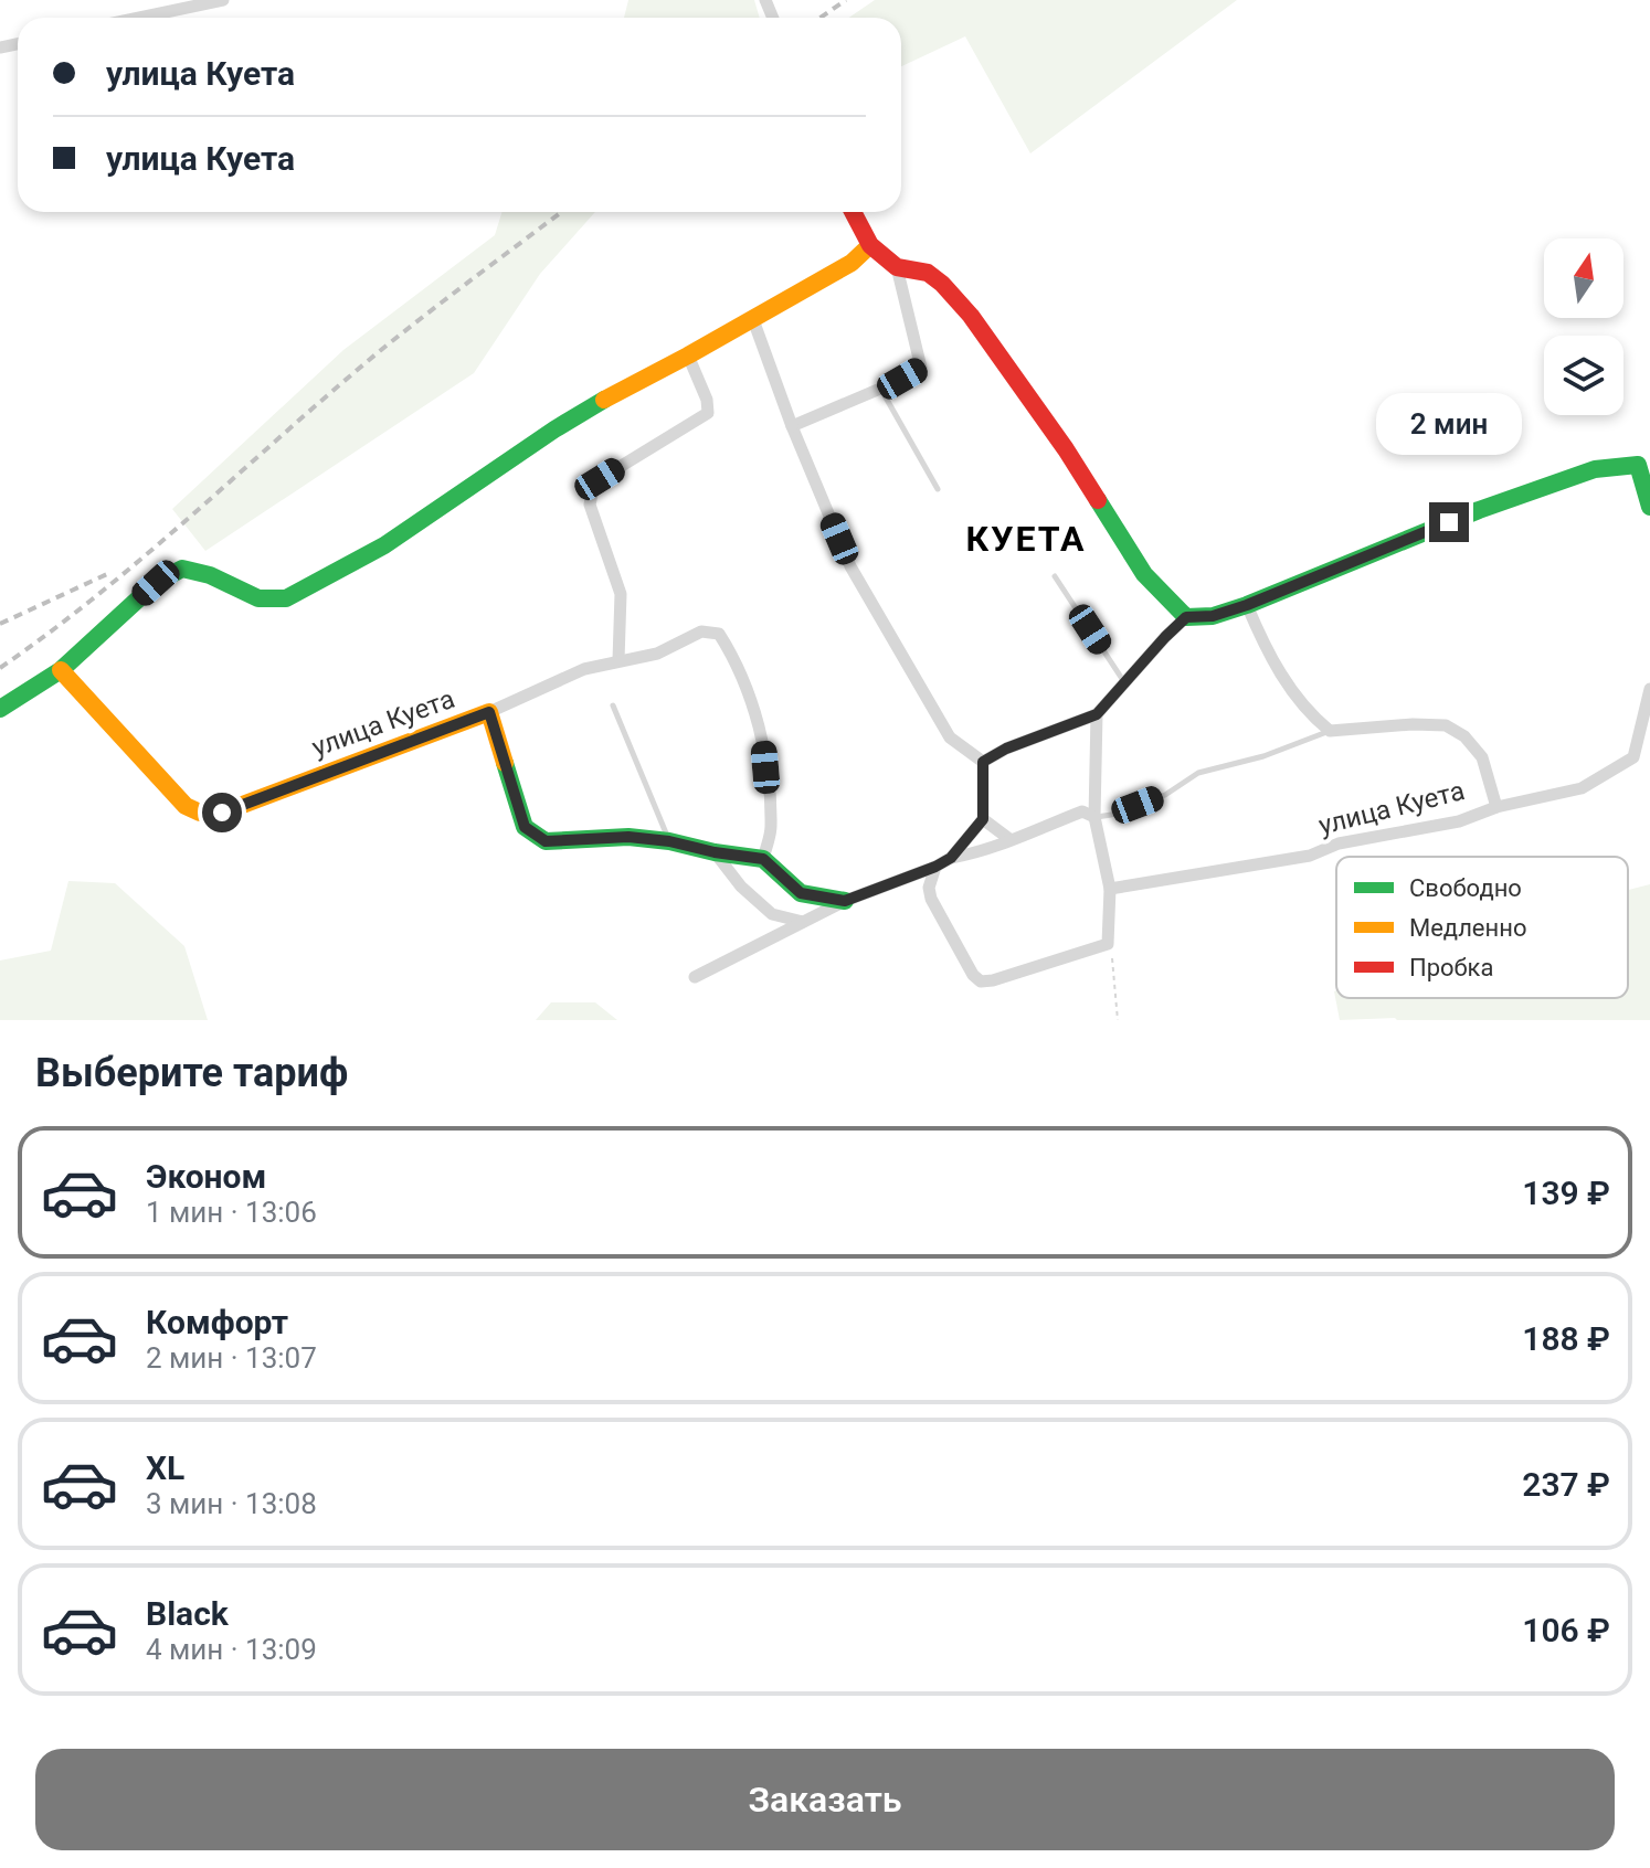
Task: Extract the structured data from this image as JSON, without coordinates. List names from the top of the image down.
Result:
{
  "streets": {
    "street": ["улица Куета"]
  },
  "districts": ["КУЕТА"],
  "legend": ["Свободно", "Медленно", "Пробка"],
  "north": "top",
  "page": {
    "banner": ["улица Куета", "улица Куета"],
    "bubble": "2 мин",
    "heading": "Выберите тариф",
    "list": [
      {
        "name": "Эконом",
        "note": "1 мин · 13:06",
        "value": "139 ₽"
      },
      {
        "name": "Комфорт",
        "note": "2 мин · 13:07",
        "value": "188 ₽"
      },
      {
        "name": "XL",
        "note": "3 мин · 13:08",
        "value": "237 ₽"
      },
      {
        "name": "Black",
        "note": "4 мин · 13:09",
        "value": "106 ₽"
      }
    ],
    "buttons": "Заказать"
  }
}
